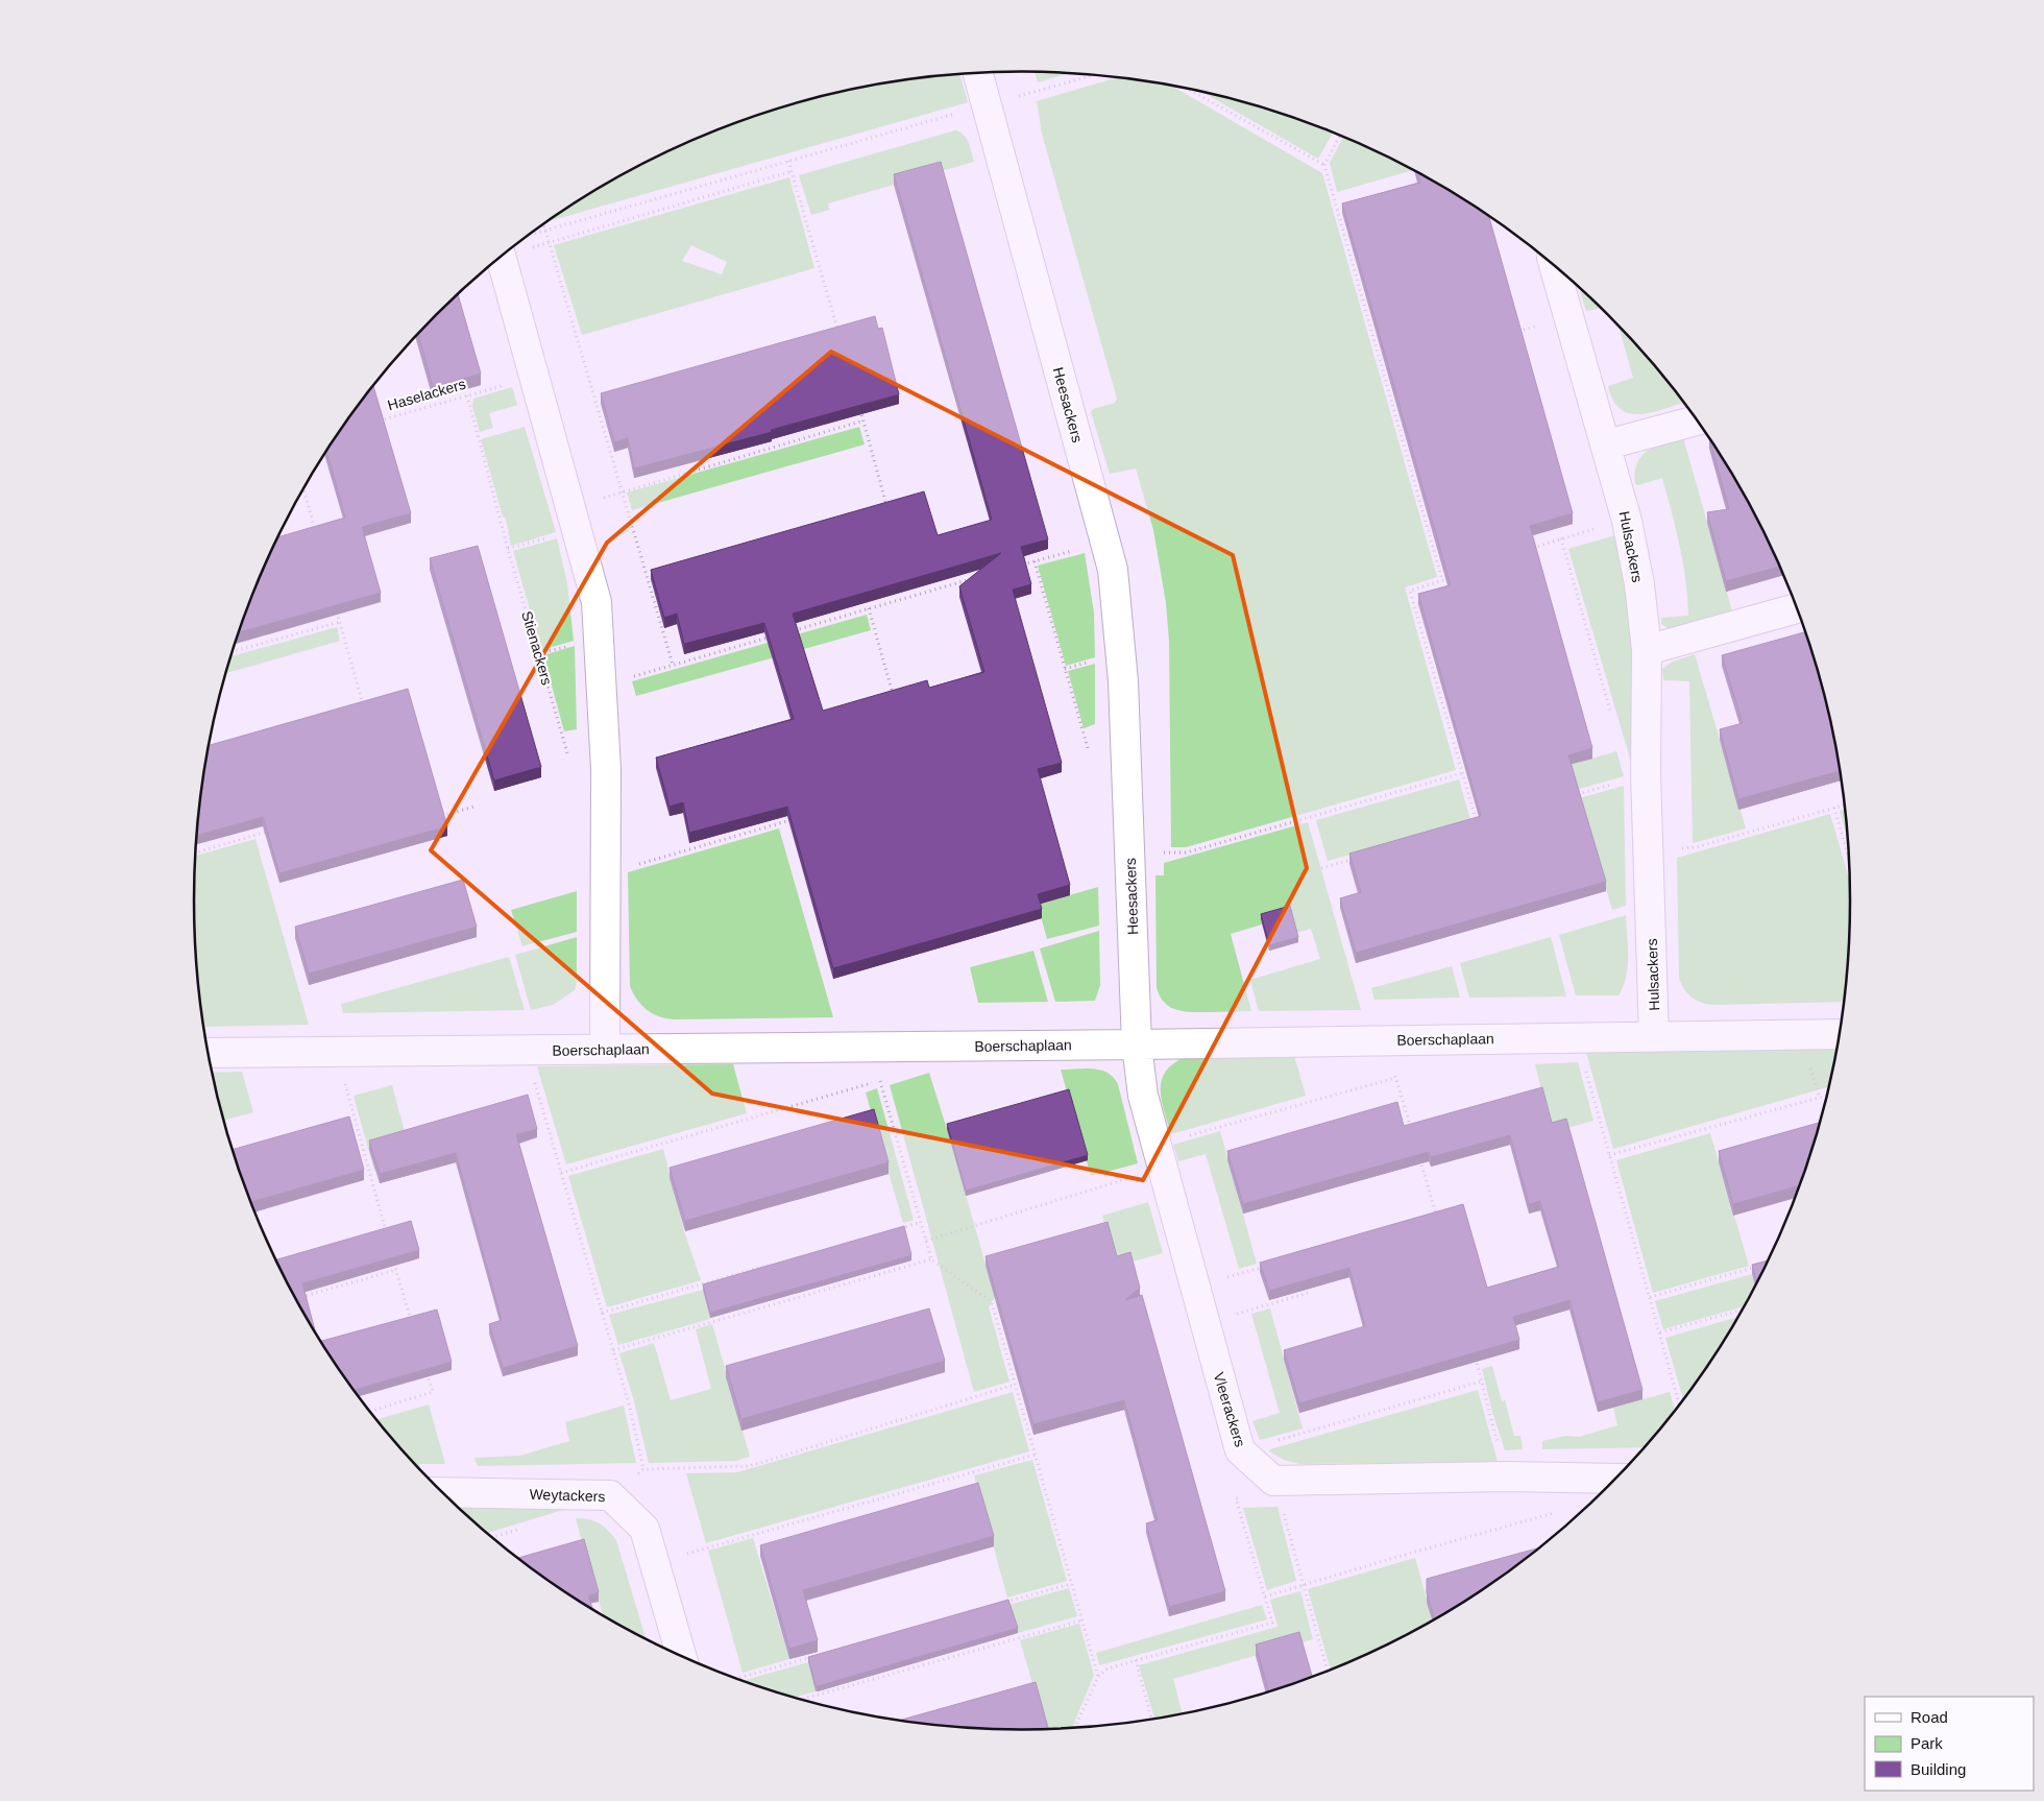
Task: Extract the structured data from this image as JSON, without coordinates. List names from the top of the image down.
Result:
{
  "streets": {
    "street": [
      "Heesackers",
      "Hulsackers",
      "Boerschaplaan",
      "Vleerackers",
      "Weytackers"
    ],
    "path": ["Haselackers", "Stienackers"]
  },
  "crossings": [
    ["Haselackers", "Stienackers"],
    ["Heesackers", "Boerschaplaan"],
    ["Heesackers", "Vleerackers"],
    ["Hulsackers", "Boerschaplaan"],
    ["Boerschaplaan", "Vleerackers"]
  ],
  "legend": ["Road", "Park", "Building"]
}
